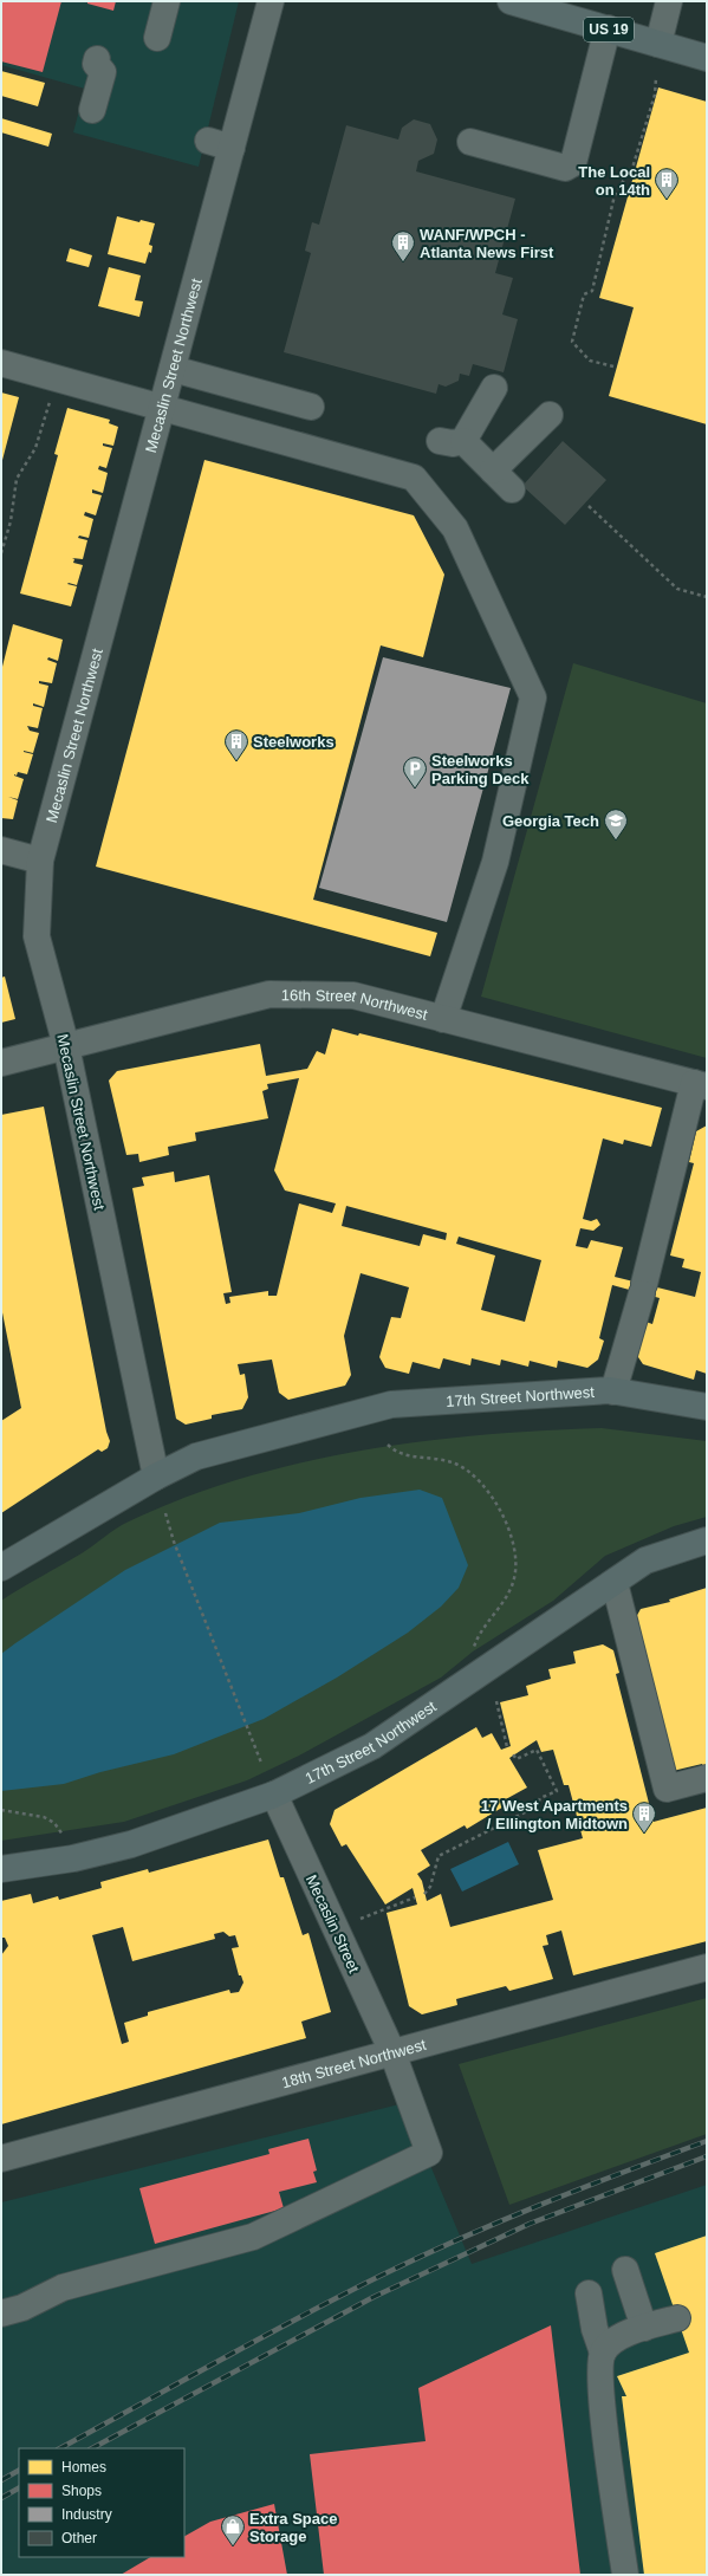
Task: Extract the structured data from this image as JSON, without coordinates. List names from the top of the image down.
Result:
{
  "streets": {
    "main road": ["US 19", "17th Street Northwest"],
    "street": [
      "Mecaslin Street Northwest",
      "16th Street Northwest",
      "Mecaslin Street",
      "18th Street Northwest"
    ]
  },
  "crossings": [
    ["Mecaslin Street Northwest", "16th Street Northwest"],
    ["Mecaslin Street Northwest", "17th Street Northwest"],
    ["17th Street Northwest", "Mecaslin Street"],
    ["Mecaslin Street", "18th Street Northwest"]
  ],
  "places": {
    "building": [
      "The Local on 14th",
      "WANF/WPCH - Atlanta News First",
      "Steelworks",
      "17 West Apartments / Ellington Midtown"
    ],
    "parking": ["Steelworks Parking Deck"],
    "school or university": ["Georgia Tech"],
    "shop": ["Extra Space Storage"]
  },
  "legend": [
    "Homes",
    "Shops",
    "Industry",
    "Other"
  ]
}
